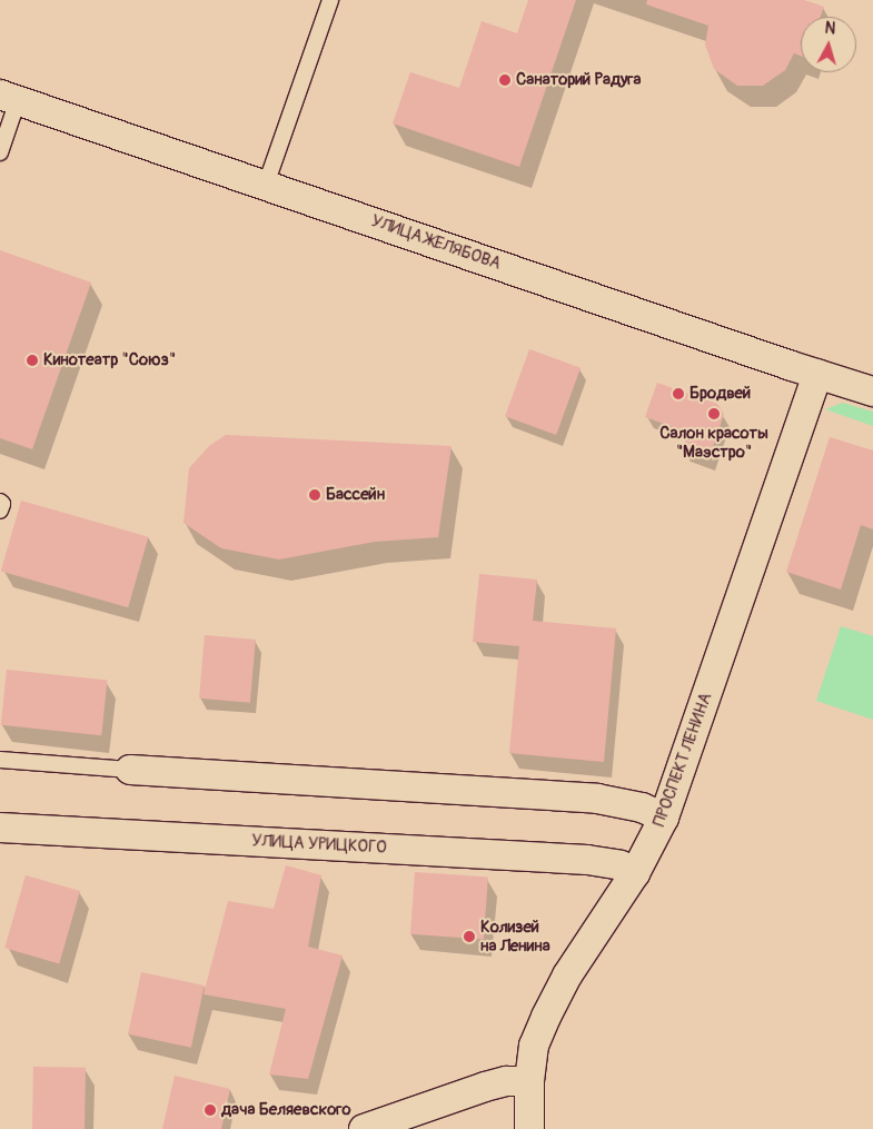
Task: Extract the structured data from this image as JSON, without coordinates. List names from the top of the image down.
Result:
{
  "streets": {
    "street": ["УЛИЦА ЖЕЛЯБОВА", "ПРОСПЕКТ ЛЕНИНА", "УЛИЦА УРИЦКОГО"]
  },
  "crossings": [
    ["УЛИЦА ЖЕЛЯБОВА", "ПРОСПЕКТ ЛЕНИНА"],
    ["ПРОСПЕКТ ЛЕНИНА", "УЛИЦА УРИЦКОГО"]
  ],
  "places": [
    "Cанаторий Радуга",
    "Кинотеатр \"Союз\"",
    "Бродвей",
    "Салон красоты \"Маэстро\"",
    "Бассейн",
    "Колизей на Ленина",
    "дача Беляевского"
  ],
  "north": "top"
}
